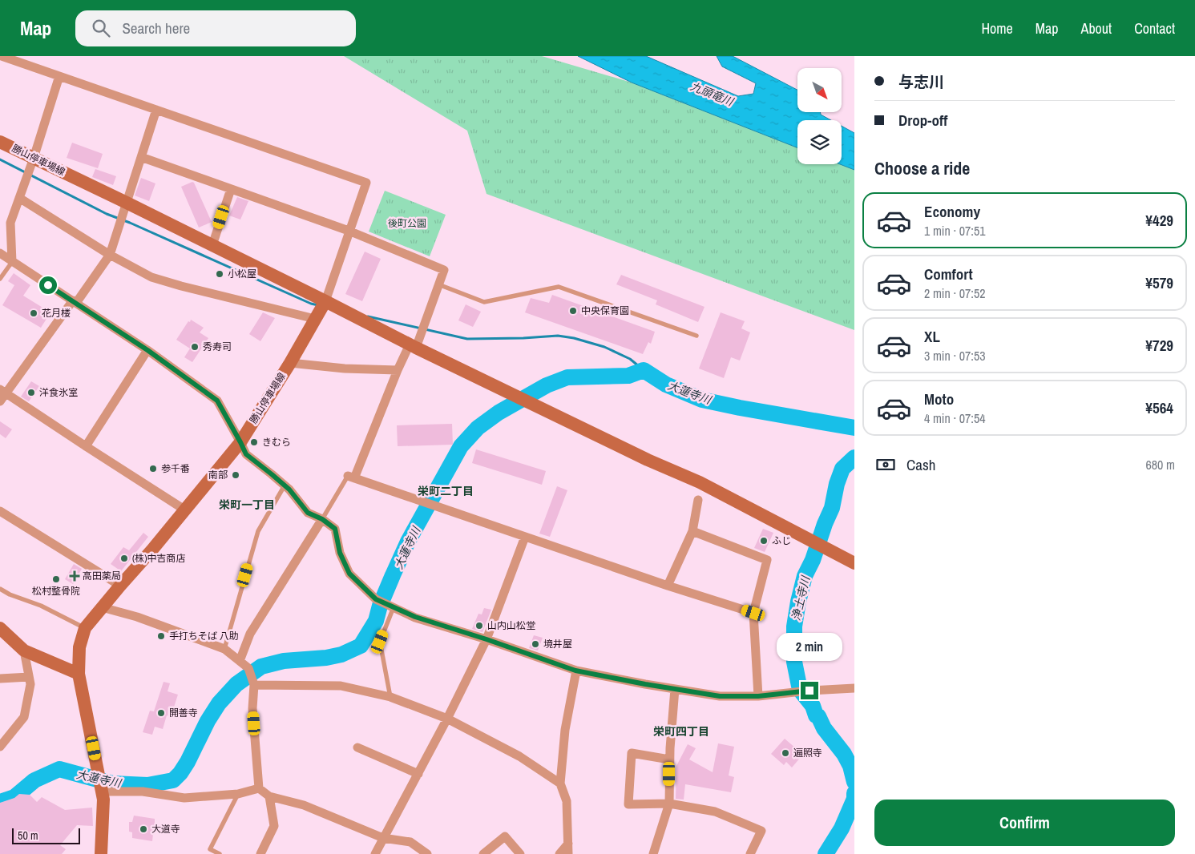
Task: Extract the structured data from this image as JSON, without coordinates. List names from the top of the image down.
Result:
{
  "streets": {
    "main road": ["勝山停車場線"]
  },
  "districts": ["栄町二丁目", "栄町一丁目", "栄町四丁目"],
  "water": ["九頭竜川", "大蓮寺川", "浄土寺川"],
  "parks": ["後町公園"],
  "places": {
    "other": [
      "小松屋",
      "中央保育園",
      "花月楼",
      "秀寿司",
      "洋食氷室",
      "きむら",
      "参千番",
      "南部",
      "ふじ",
      "(株)中吉商店",
      "松村整骨院",
      "山内山松堂",
      "手打ちそば 八助",
      "境井屋",
      "開善寺",
      "遍照寺",
      "大道寺"
    ],
    "health": ["高田薬局"]
  },
  "scale_bar": "50 m",
  "north": "bottom right",
  "page": {
    "header": "Map",
    "search": "Search here",
    "nav": [
      "Home",
      "Map",
      "About",
      "Contact"
    ],
    "banner": ["与志川", "Drop-off"],
    "heading": "Choose a ride",
    "list": [
      {
        "name": "Economy",
        "note": "1 min · 07:51",
        "value": "¥429"
      },
      {
        "name": "Comfort",
        "note": "2 min · 07:52",
        "value": "¥579"
      },
      {
        "name": "XL",
        "note": "3 min · 07:53",
        "value": "¥729"
      },
      {
        "name": "Moto",
        "note": "4 min · 07:54",
        "value": "¥564"
      }
    ],
    "pay": ["Cash", "680 m"],
    "bubble": "2 min",
    "buttons": "Confirm",
    "scale": "50 m"
  }
}
